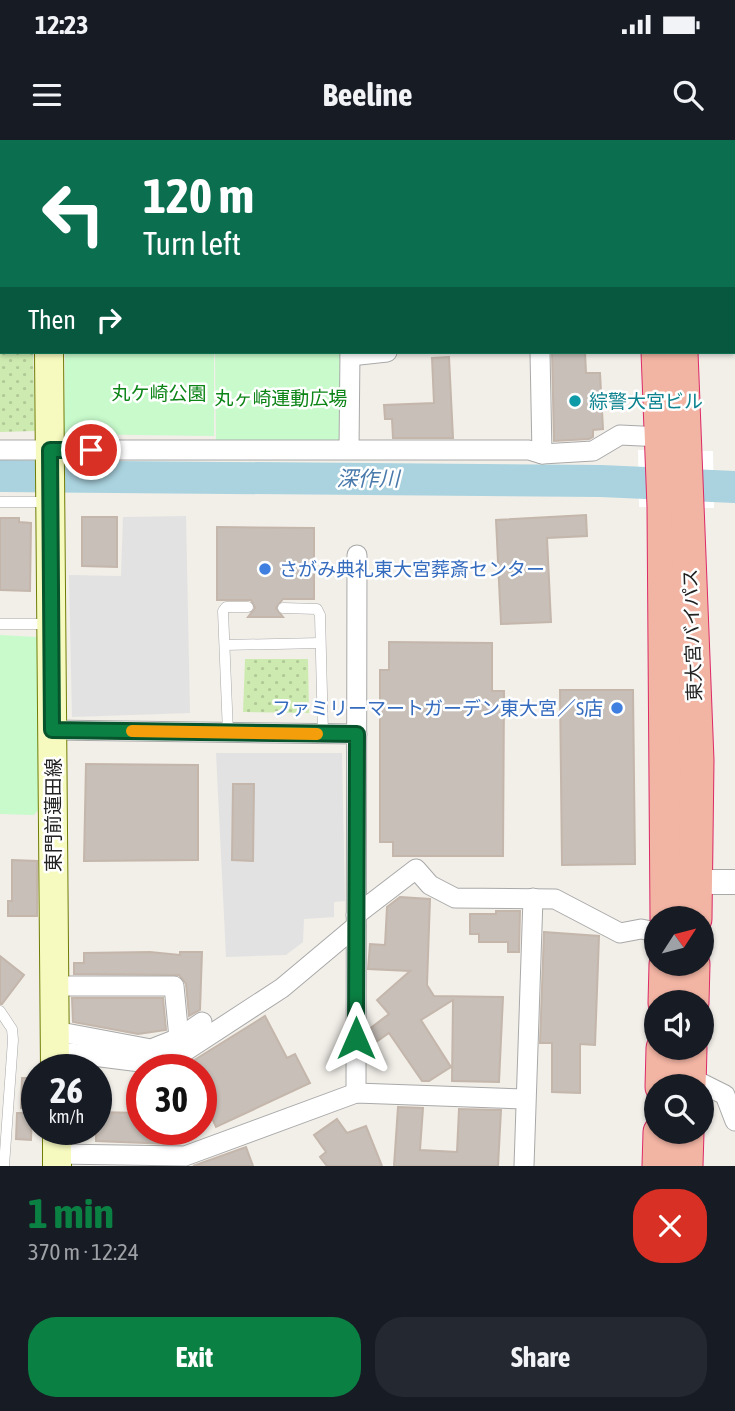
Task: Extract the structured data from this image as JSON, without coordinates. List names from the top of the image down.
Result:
{
  "streets": {
    "highway": ["東大宮バイパス"],
    "main road": ["東門前蓮田線"]
  },
  "water": ["深作川"],
  "parks": ["丸ケ崎公園", "丸ヶ崎運動広場"],
  "places": ["綜警大宮ビル", "さがみ典礼東大宮葬斎センター", "ファミリーマートガーデン東大宮／S店"],
  "north": "top right",
  "page": {
    "status": "12:23",
    "header": "Beeline",
    "turn": ["120 m", "Turn left"],
    "then": "Then",
    "speed": "26 km/h",
    "limit": "30",
    "heading": ["1 min", "370 m · 12:24"],
    "buttons": ["Exit", "Share"]
  }
}
